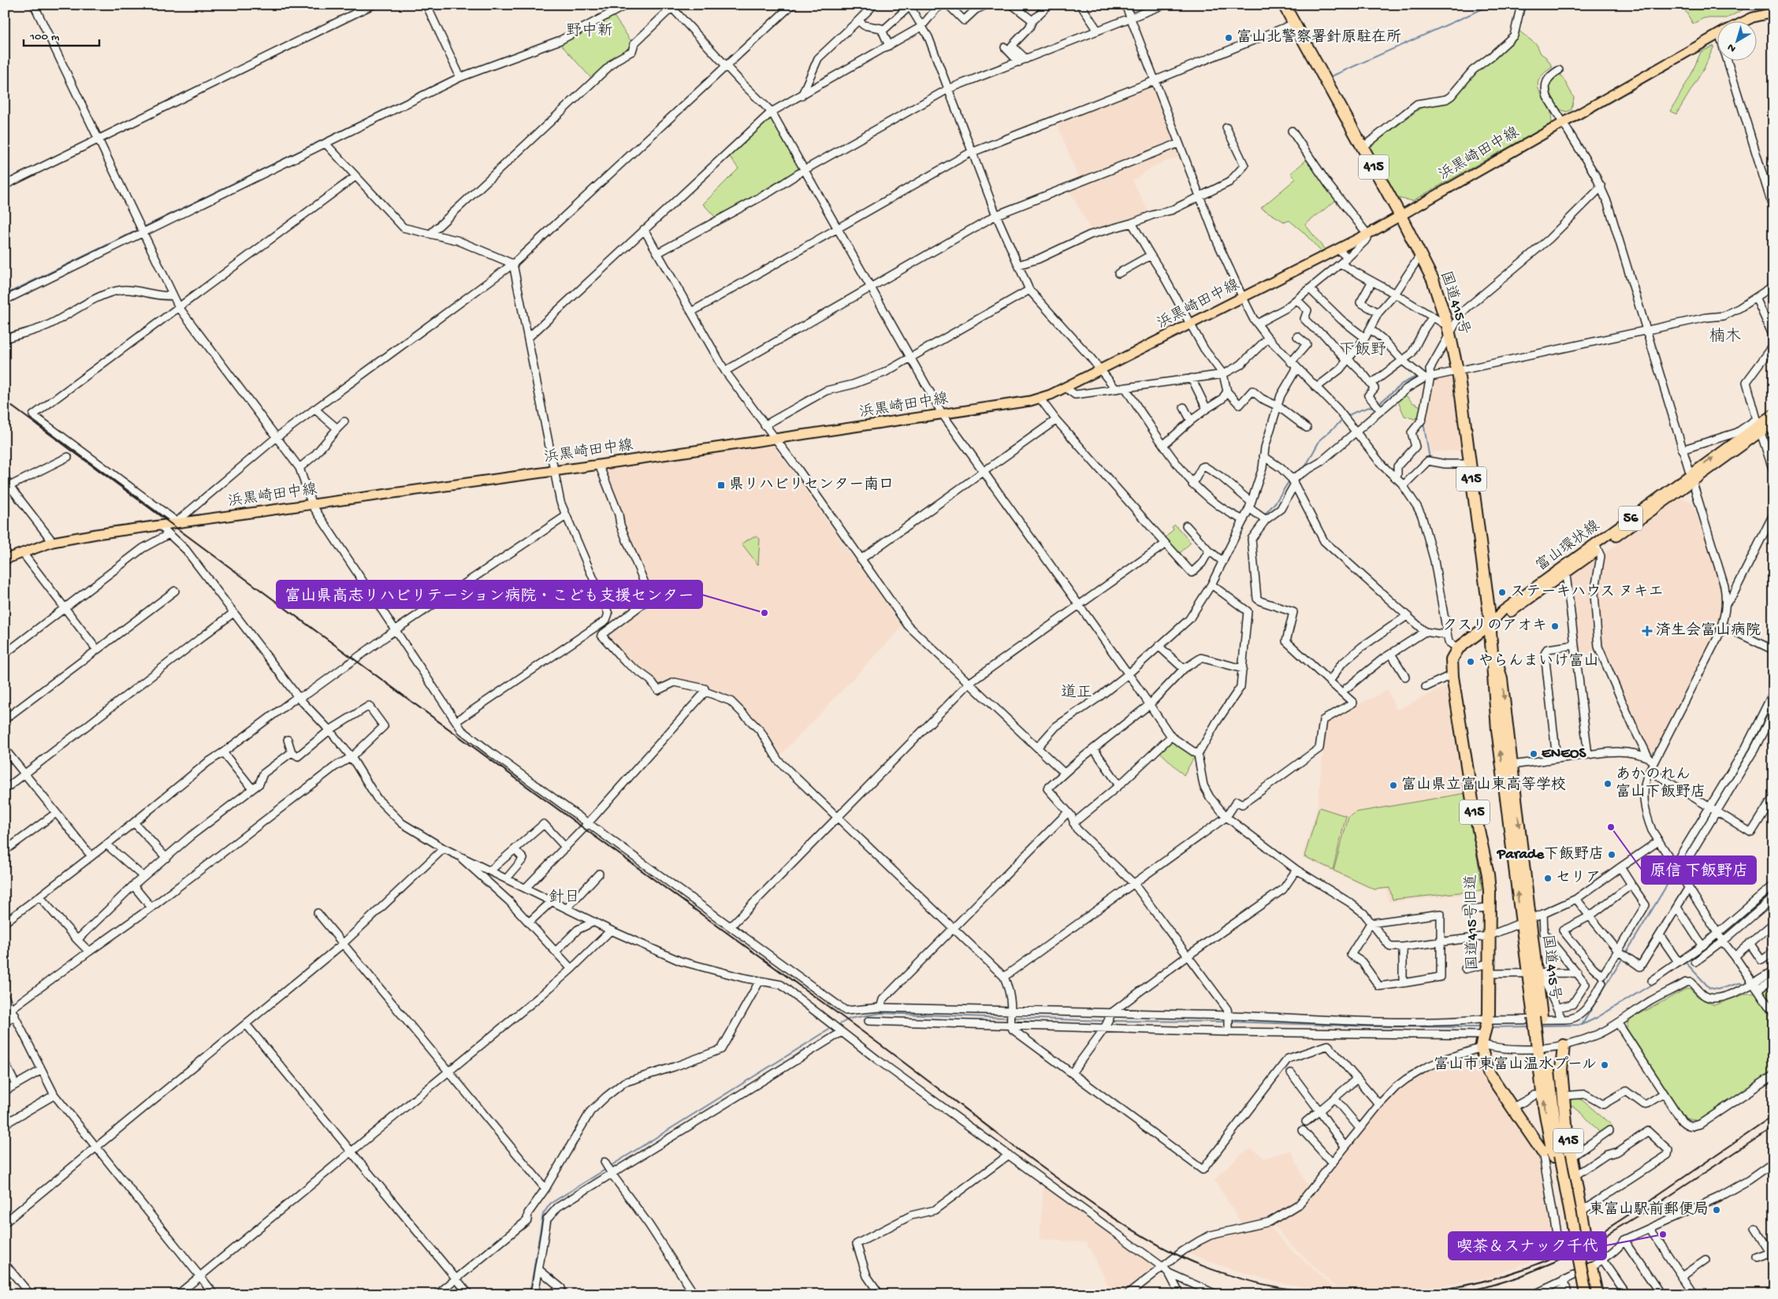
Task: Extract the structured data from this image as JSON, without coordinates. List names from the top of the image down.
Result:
{
  "streets": {
    "highway": ["415", "国道415号", "国道415号旧道"],
    "main road": ["浜黒崎田中線", "56", "富山環状線"]
  },
  "crossings": [
    ["浜黒崎田中線", "国道415号"],
    ["415", "国道415号旧道"],
    ["国道415号", "富山環状線"]
  ],
  "districts": [
    "野中新",
    "楠木",
    "下飯野",
    "道正",
    "針日"
  ],
  "places": {
    "other": [
      "富山北警察署針原駐在所",
      "ステーキハウス ヌキエ",
      "富山県高志リハビリテーション病院・こども支援センター",
      "クスリのアオキ",
      "やらんまいけ富山",
      "ENEOS",
      "あかのれん 富山下飯野店",
      "富山県立富山東高等学校",
      "原信 下飯野店",
      "Parade下飯野店",
      "セリア",
      "富山市東富山温水プール",
      "東富山駅前郵便局",
      "喫茶＆スナック千代"
    ],
    "transit": ["県リハビリセンター南口"],
    "health": ["済生会富山病院"]
  },
  "scale_bar": "100 m",
  "north": "bottom left"
}
